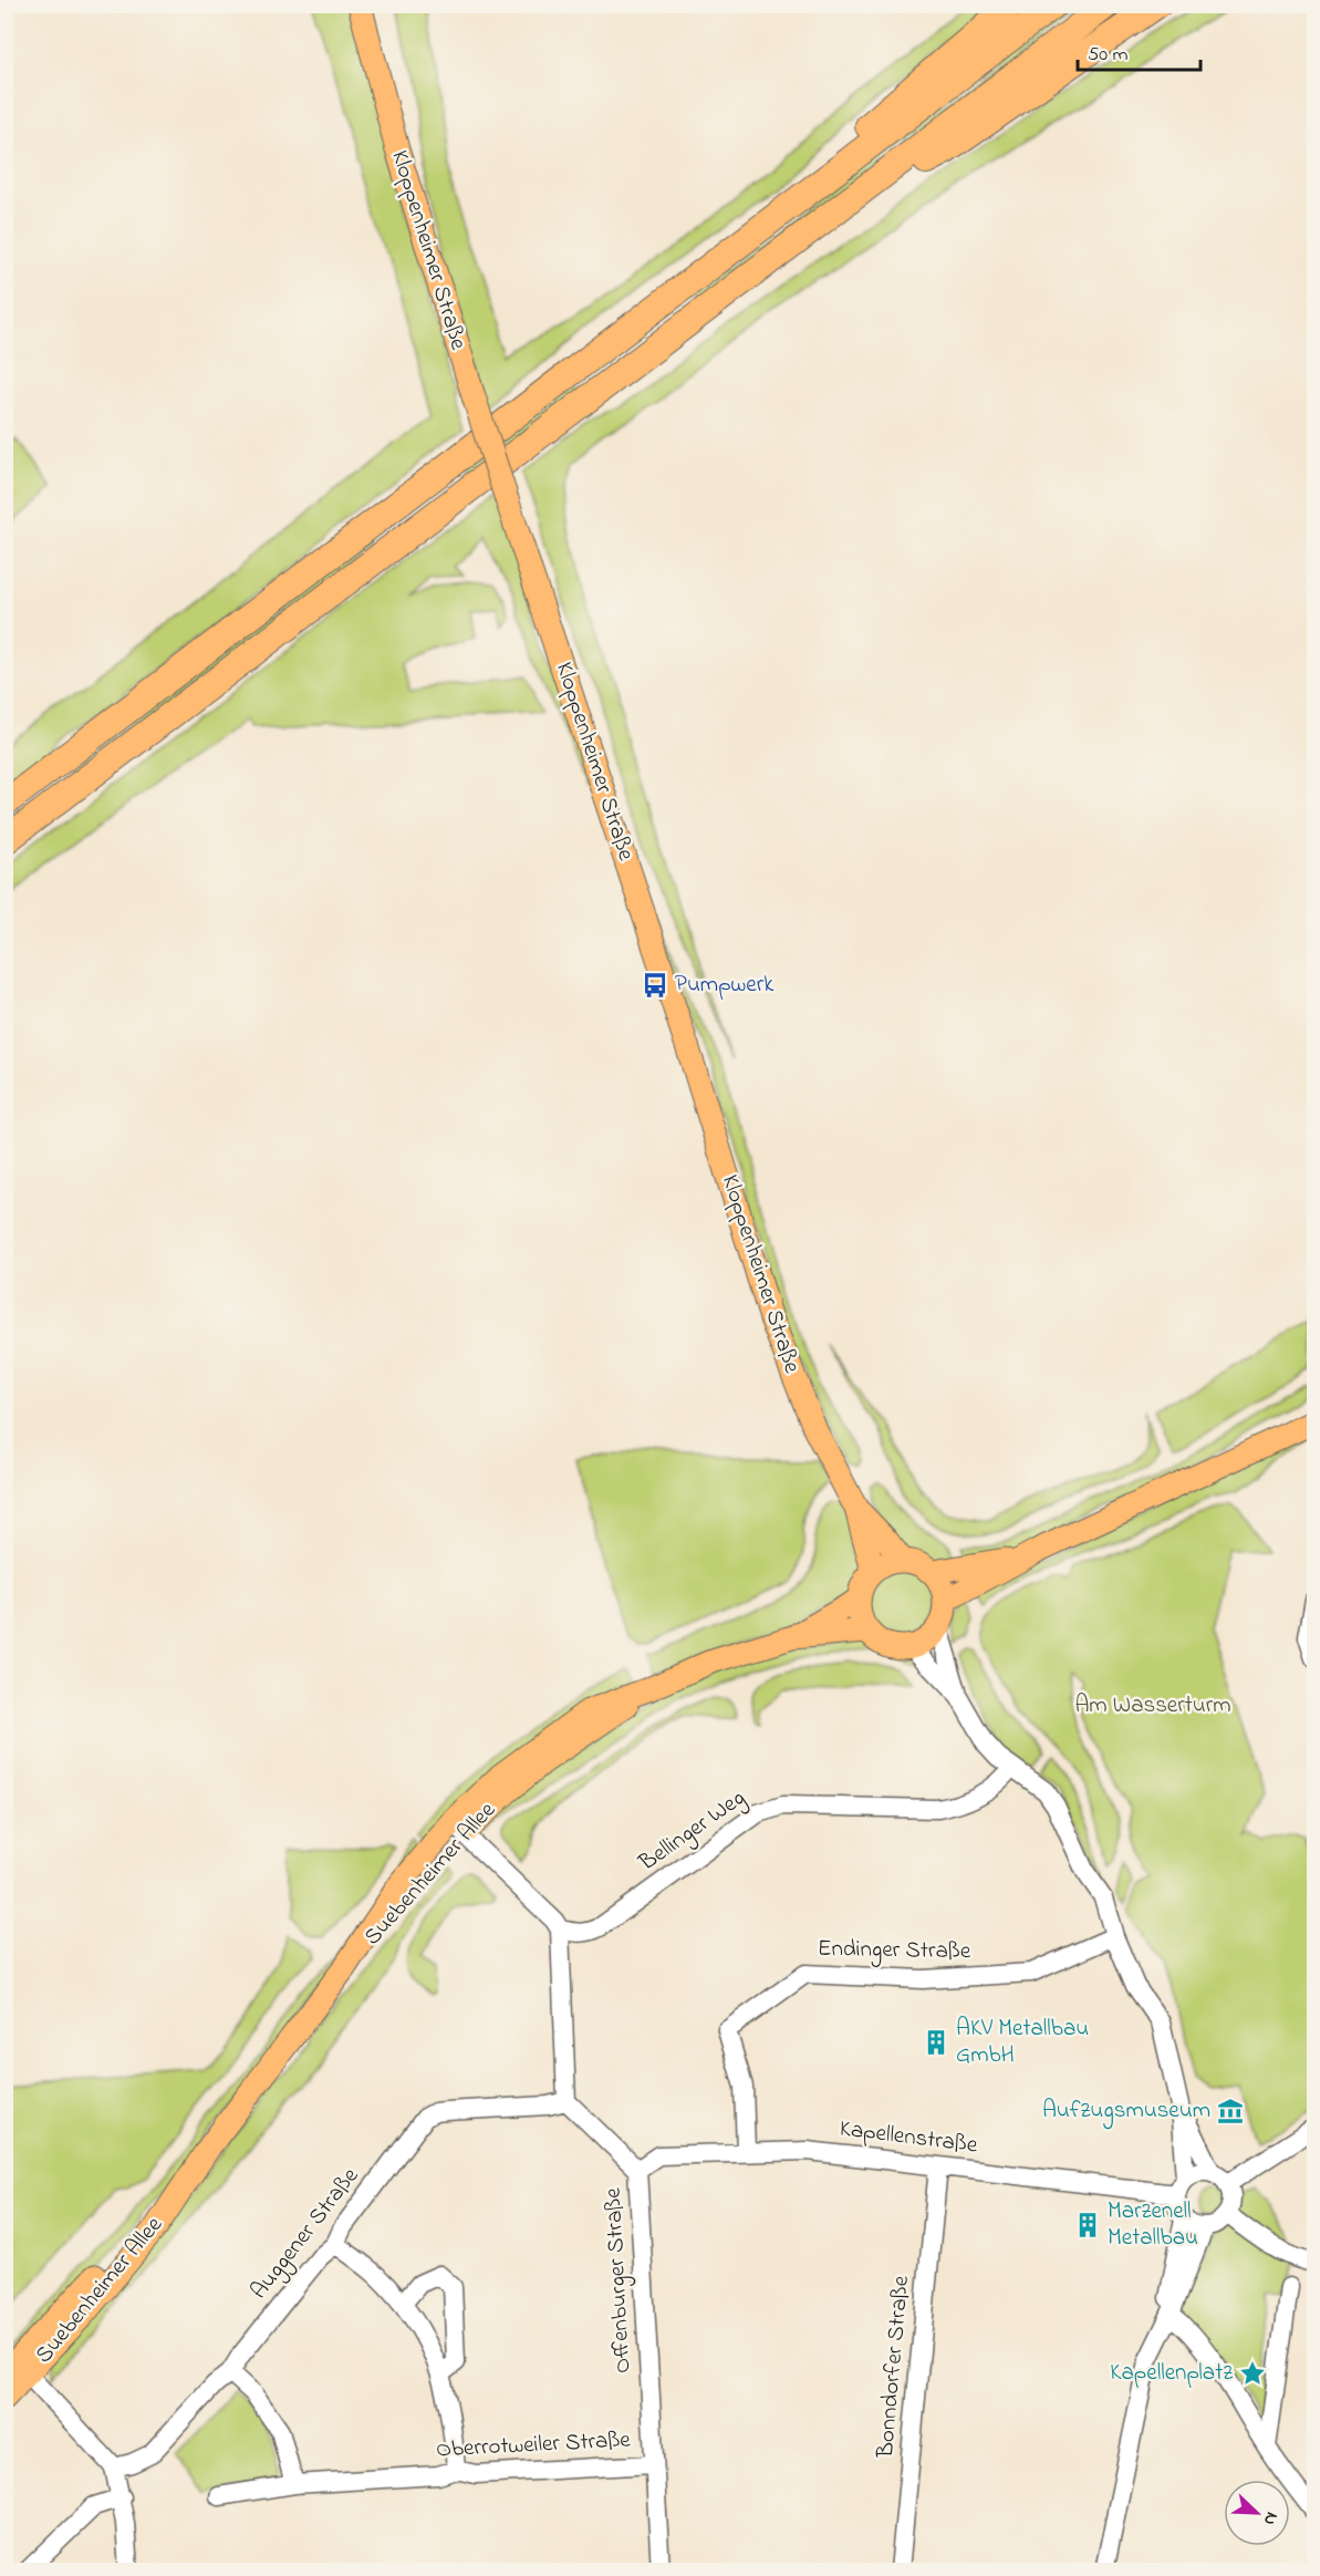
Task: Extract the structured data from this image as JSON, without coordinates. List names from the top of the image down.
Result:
{
  "streets": {
    "main road": ["Kloppenheimer Straße", "Suebenheimer Allee"],
    "street": [
      "Bellinger Weg",
      "Endinger Straße",
      "Kapellenstraße",
      "Auggener Straße",
      "Offenburger Straße",
      "Bonndorfer Straße",
      "Oberrotweiler Straße"
    ]
  },
  "crossings": [
    ["Kloppenheimer Straße", "Suebenheimer Allee"],
    ["Endinger Straße", "Kapellenstraße"],
    ["Kapellenstraße", "Offenburger Straße"],
    ["Kapellenstraße", "Bonndorfer Straße"],
    ["Auggener Straße", "Offenburger Straße"],
    ["Offenburger Straße", "Oberrotweiler Straße"]
  ],
  "parks": ["Am Wasserturm"],
  "places": {
    "bus stop": ["Pumpwerk"],
    "building": ["AKV Metallbau GmbH", "Marzenell Metallbau"],
    "museum": ["Aufzugsmuseum"],
    "place": ["Kapellenplatz"]
  },
  "scale_bar": "50 m",
  "north": "bottom right"
}
